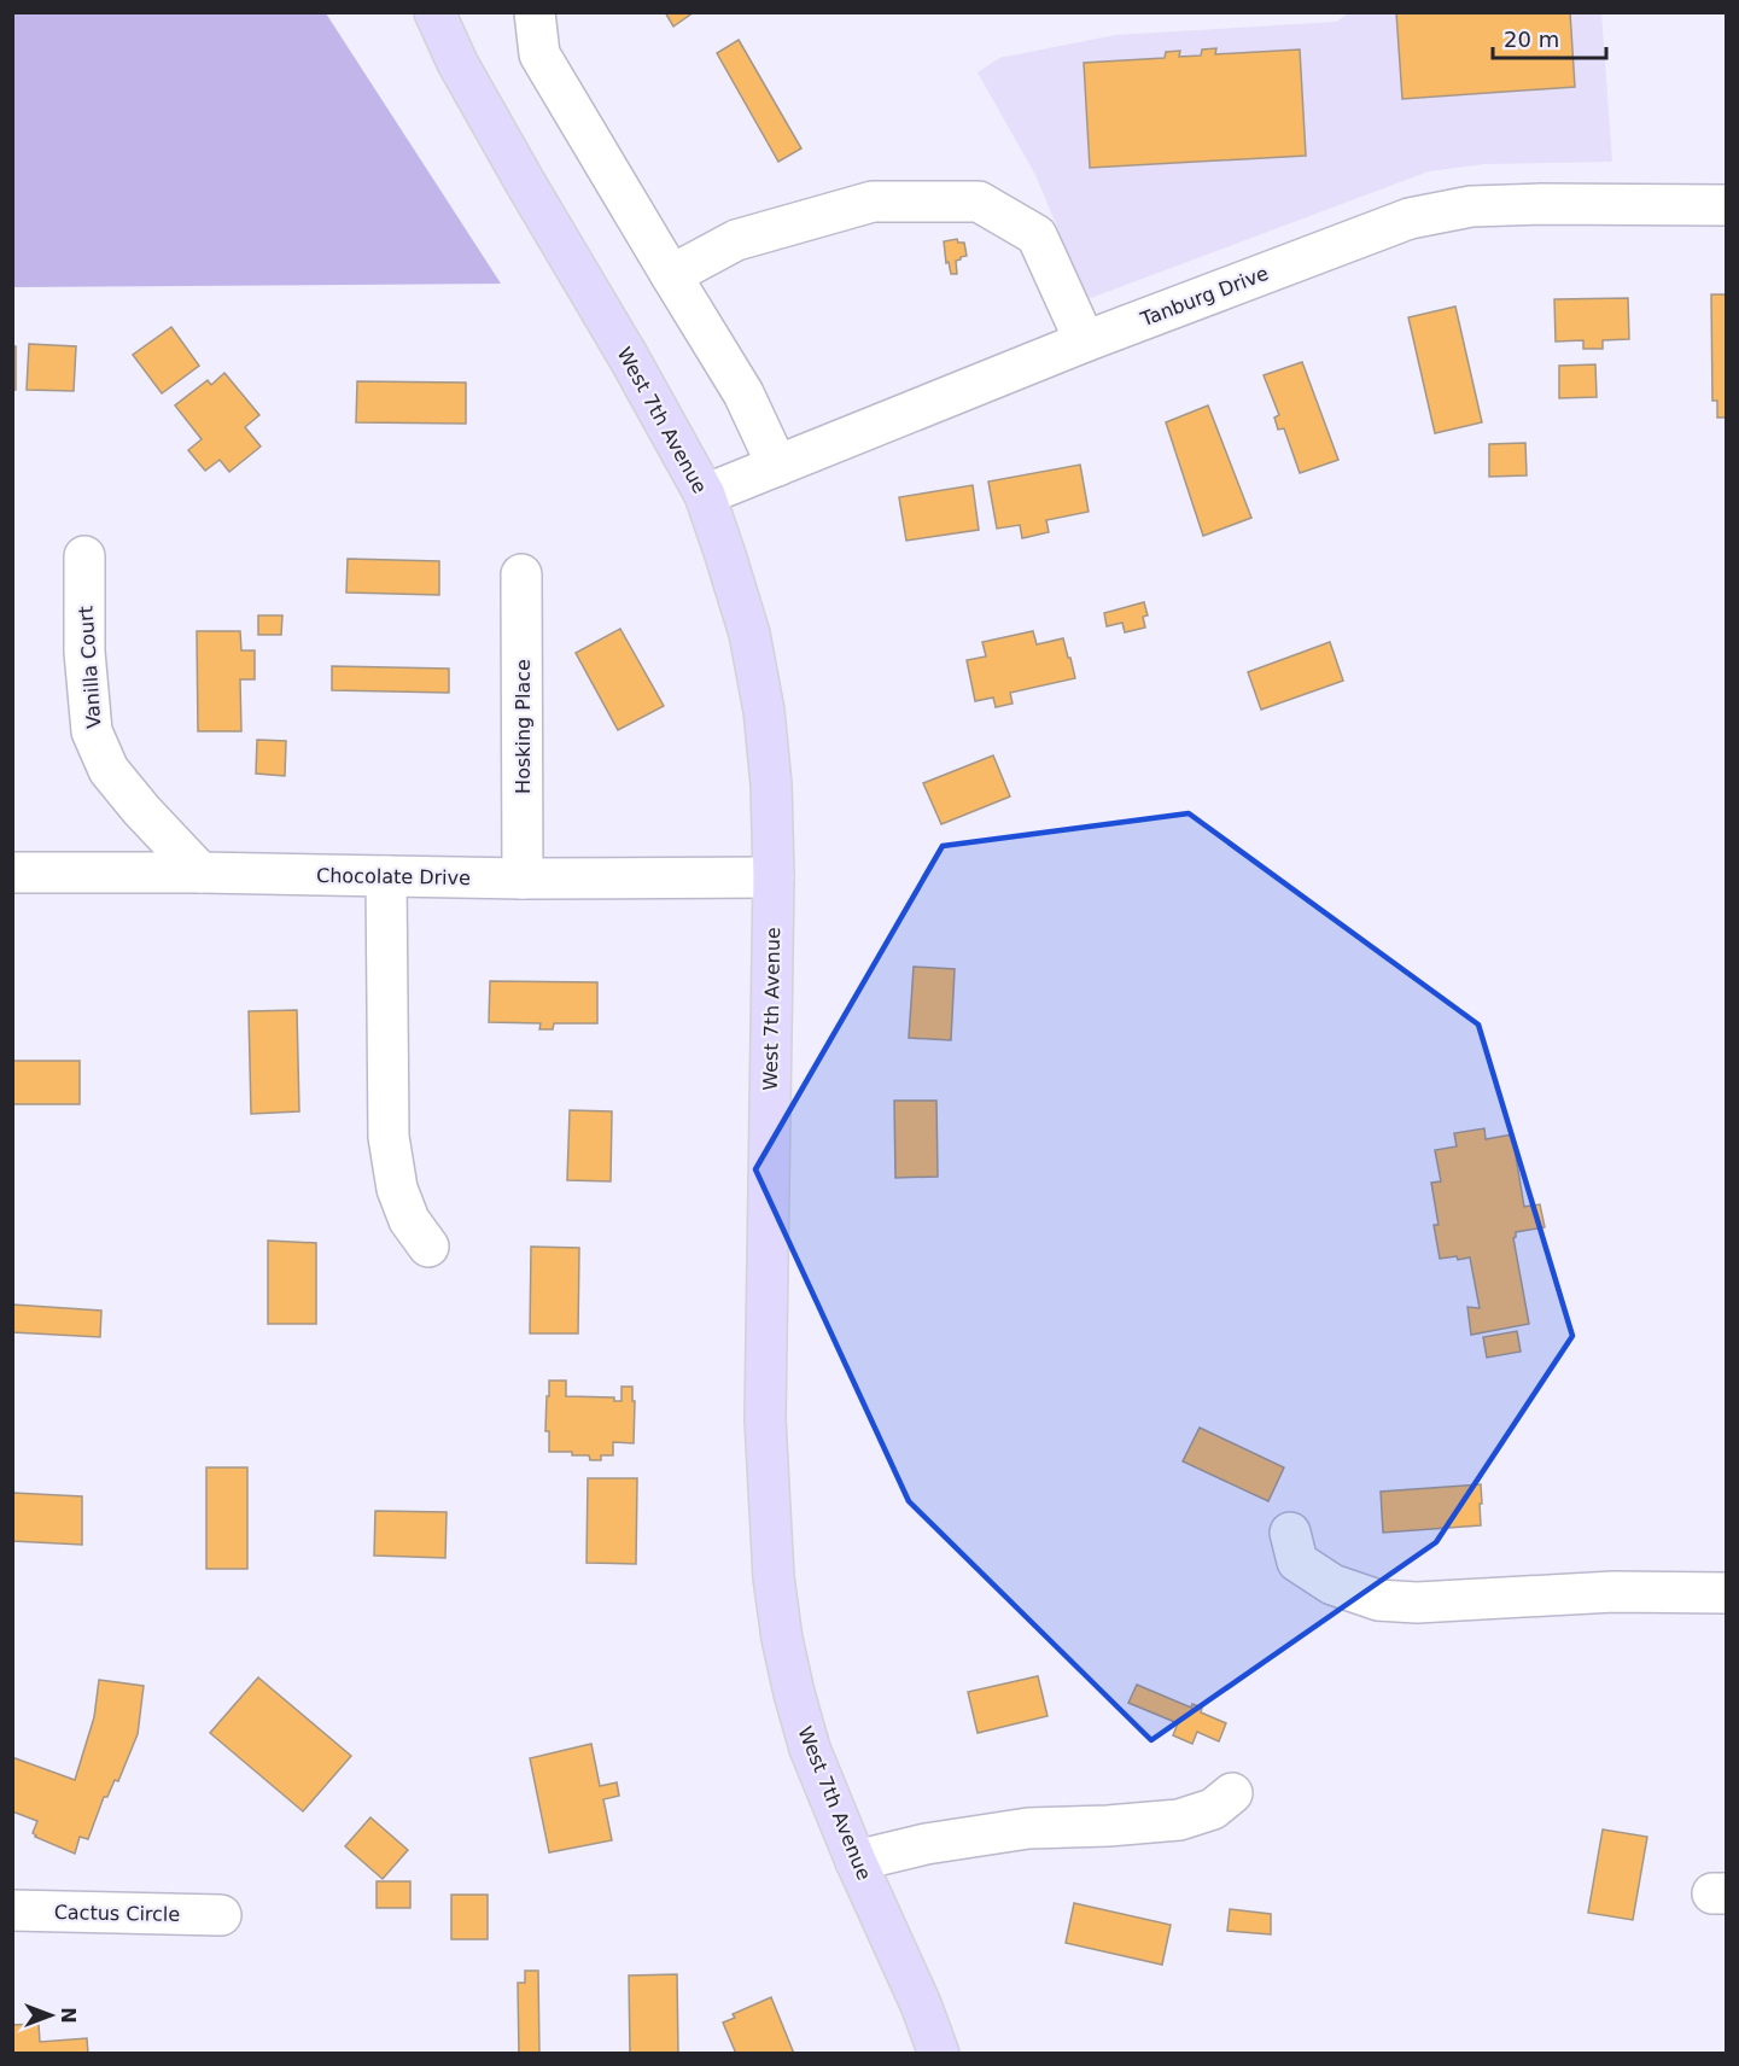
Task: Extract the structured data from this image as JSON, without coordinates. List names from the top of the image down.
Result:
{
  "streets": {
    "main road": ["West 7th Avenue"],
    "street": [
      "Tanburg Drive",
      "Vanilla Court",
      "Hosking Place",
      "Chocolate Drive",
      "Cactus Circle"
    ]
  },
  "crossings": [
    ["Tanburg Drive", "West 7th Avenue"],
    ["West 7th Avenue", "Chocolate Drive"],
    ["Vanilla Court", "Chocolate Drive"],
    ["Hosking Place", "Chocolate Drive"]
  ],
  "scale_bar": "20 m",
  "north": "right"
}
